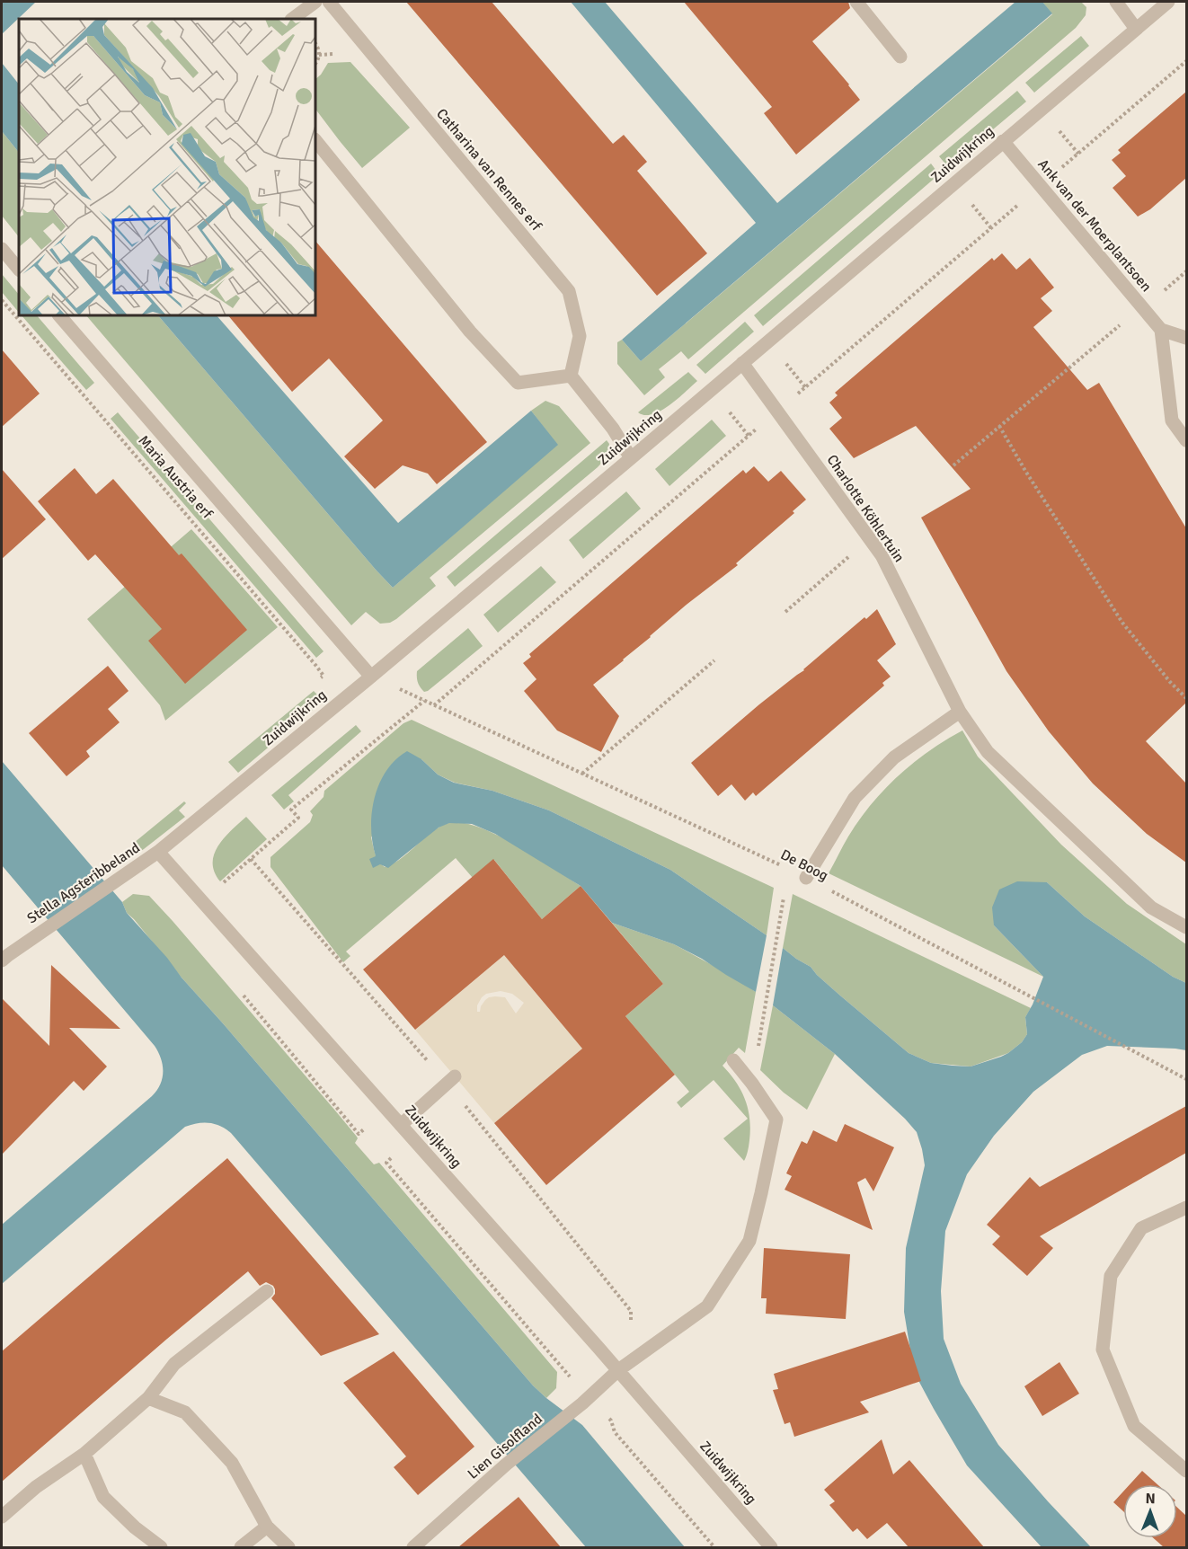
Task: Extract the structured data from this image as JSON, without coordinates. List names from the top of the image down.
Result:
{
  "streets": {
    "street": [
      "Zuidwijkring",
      "Catharina van Rennes erf",
      "Ank van der Moerplantsoen",
      "Maria Austria erf",
      "Charlotte Köhlertuin",
      "Stella Agsteribbeland",
      "Lien Gisolfland"
    ],
    "path": ["De Boog"]
  },
  "crossings": [
    ["Zuidwijkring", "Ank van der Moerplantsoen"],
    ["Zuidwijkring", "Maria Austria erf"],
    ["Zuidwijkring", "Charlotte Köhlertuin"],
    ["Zuidwijkring", "Stella Agsteribbeland"],
    ["Zuidwijkring", "Lien Gisolfland"]
  ],
  "north": "top"
}
